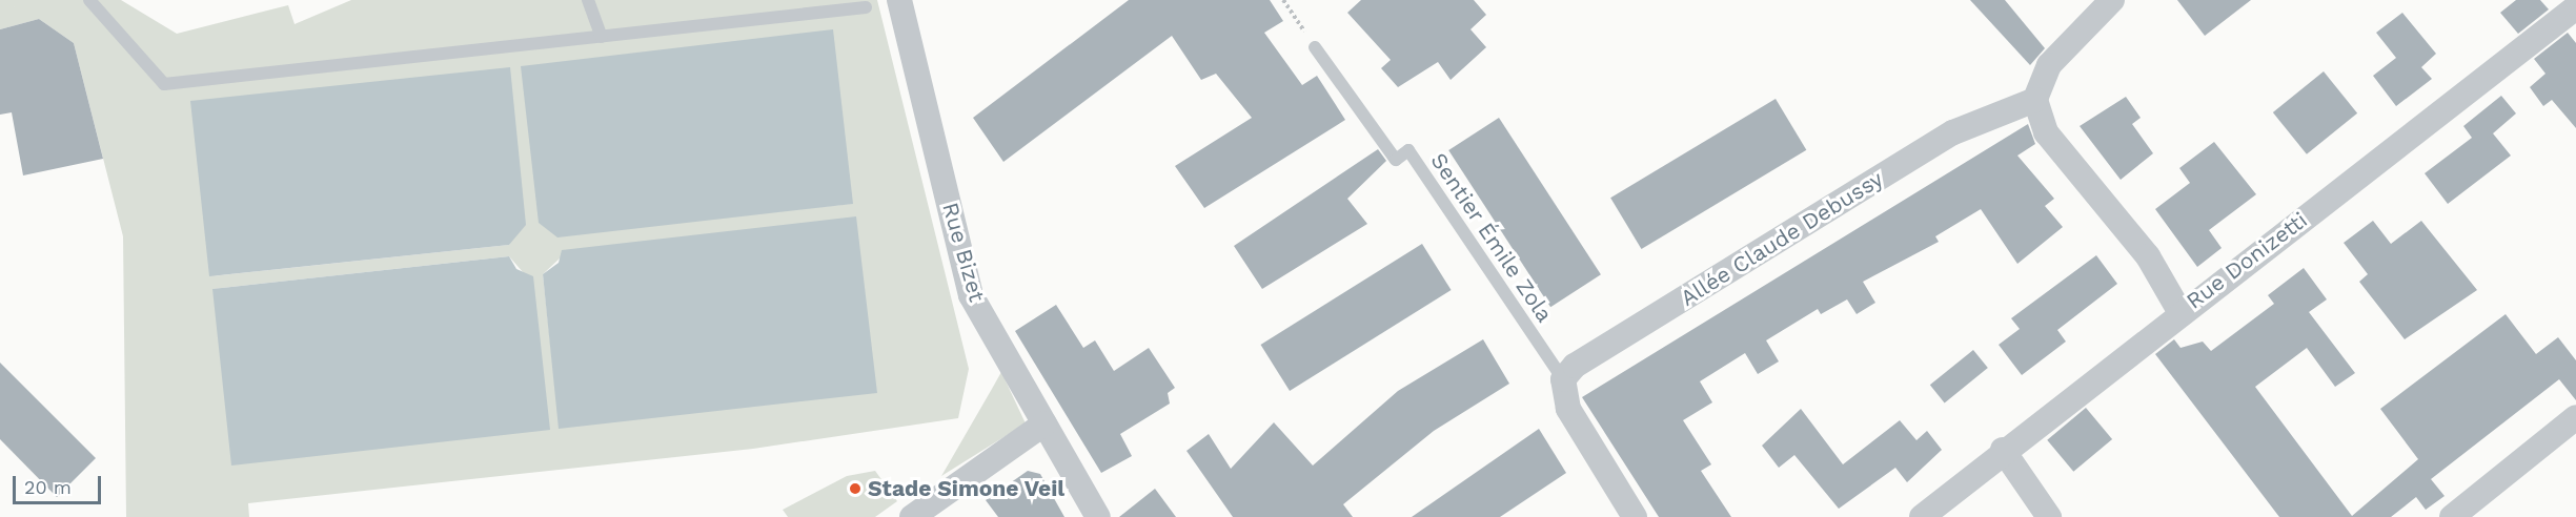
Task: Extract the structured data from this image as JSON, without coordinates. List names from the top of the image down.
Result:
{
  "streets": {
    "street": ["Allée Claude Debussy", "Rue Bizet", "Rue Donizetti"],
    "lane": ["Sentier Émile Zola"]
  },
  "crossings": [
    ["Sentier Émile Zola", "Allée Claude Debussy"]
  ],
  "places": ["Stade Simone Veil"],
  "scale_bar": "20 m"
}
